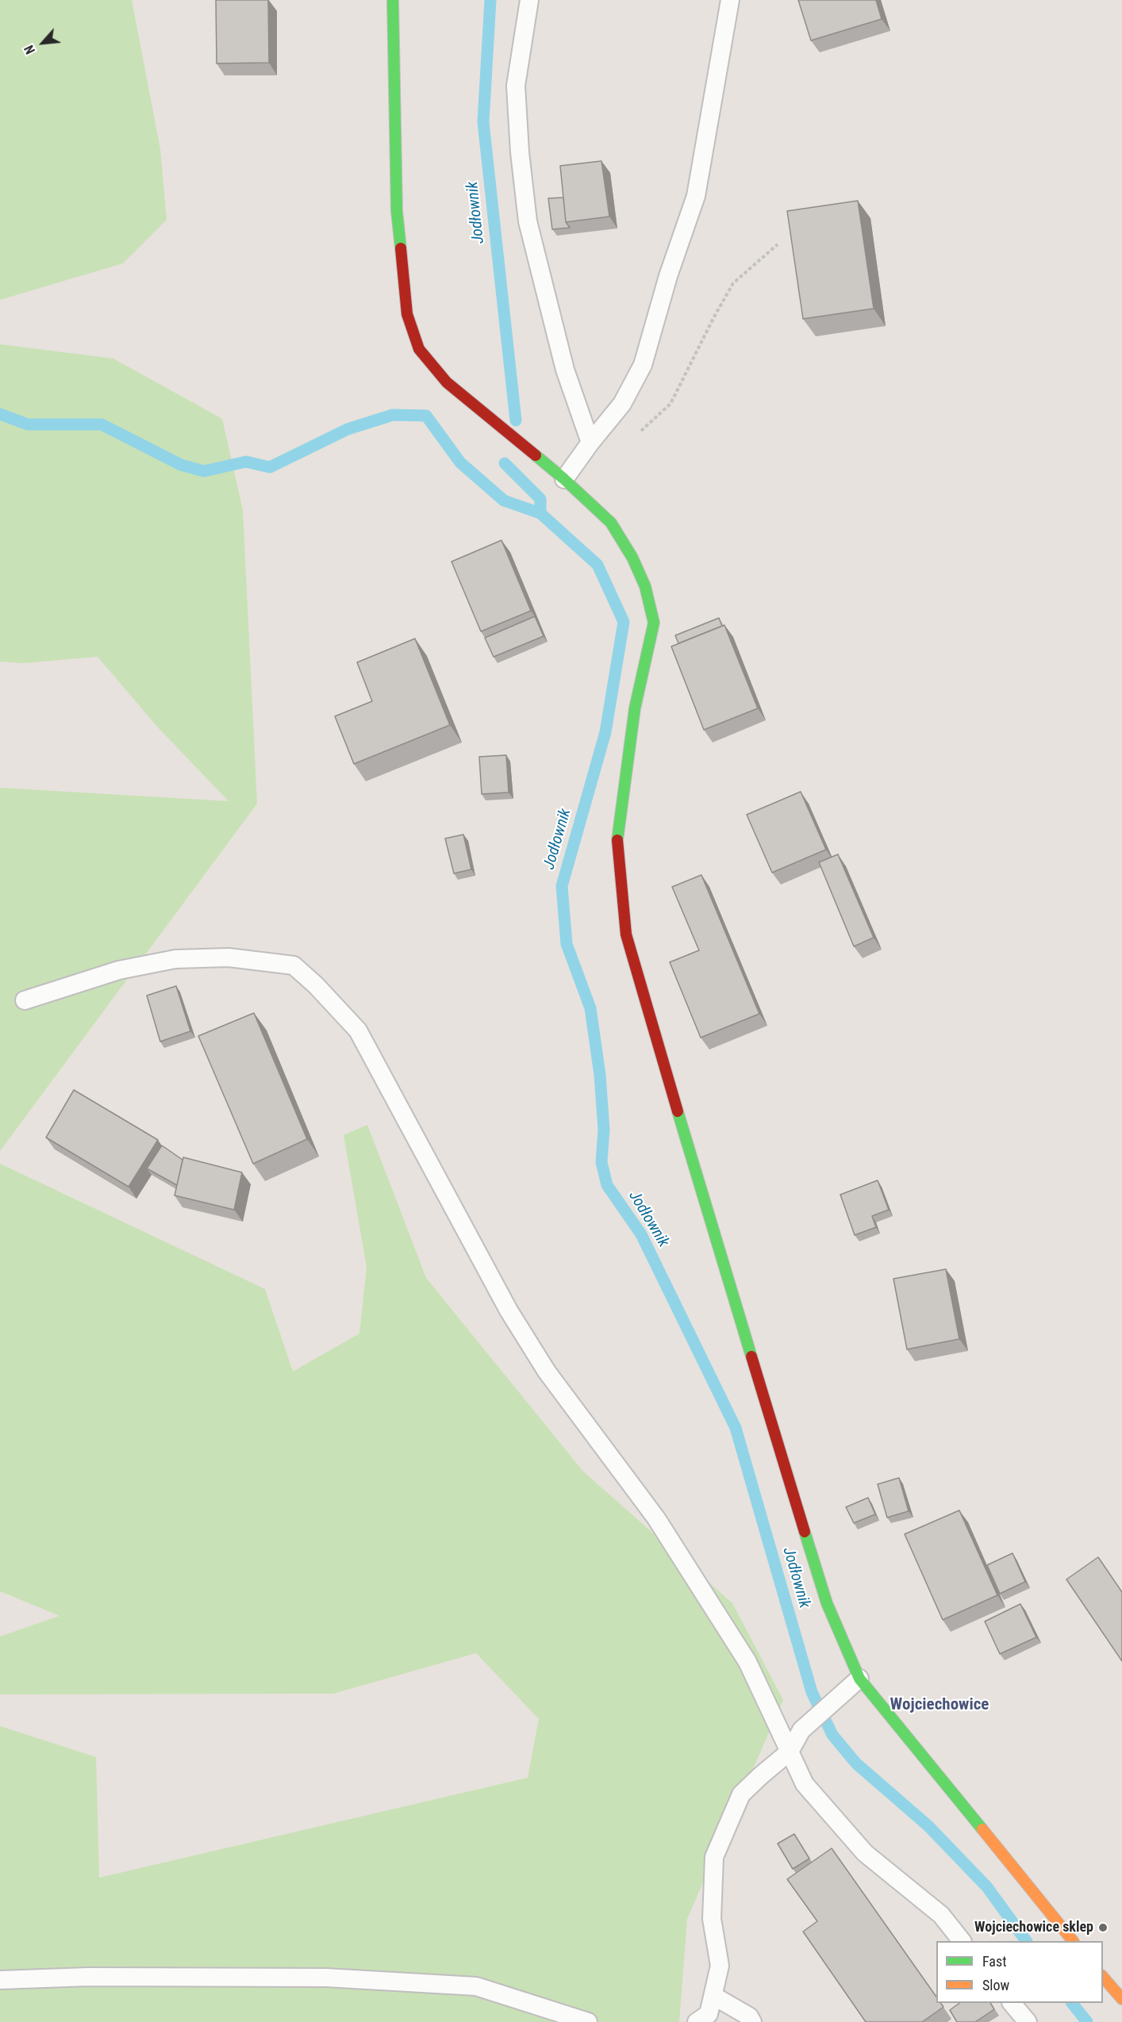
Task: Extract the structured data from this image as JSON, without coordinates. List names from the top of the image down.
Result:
{
  "districts": ["Wojciechowice"],
  "water": ["Jodłownik"],
  "places": ["Wojciechowice sklep"],
  "legend": ["Fast", "Slow"],
  "north": "bottom left"
}
